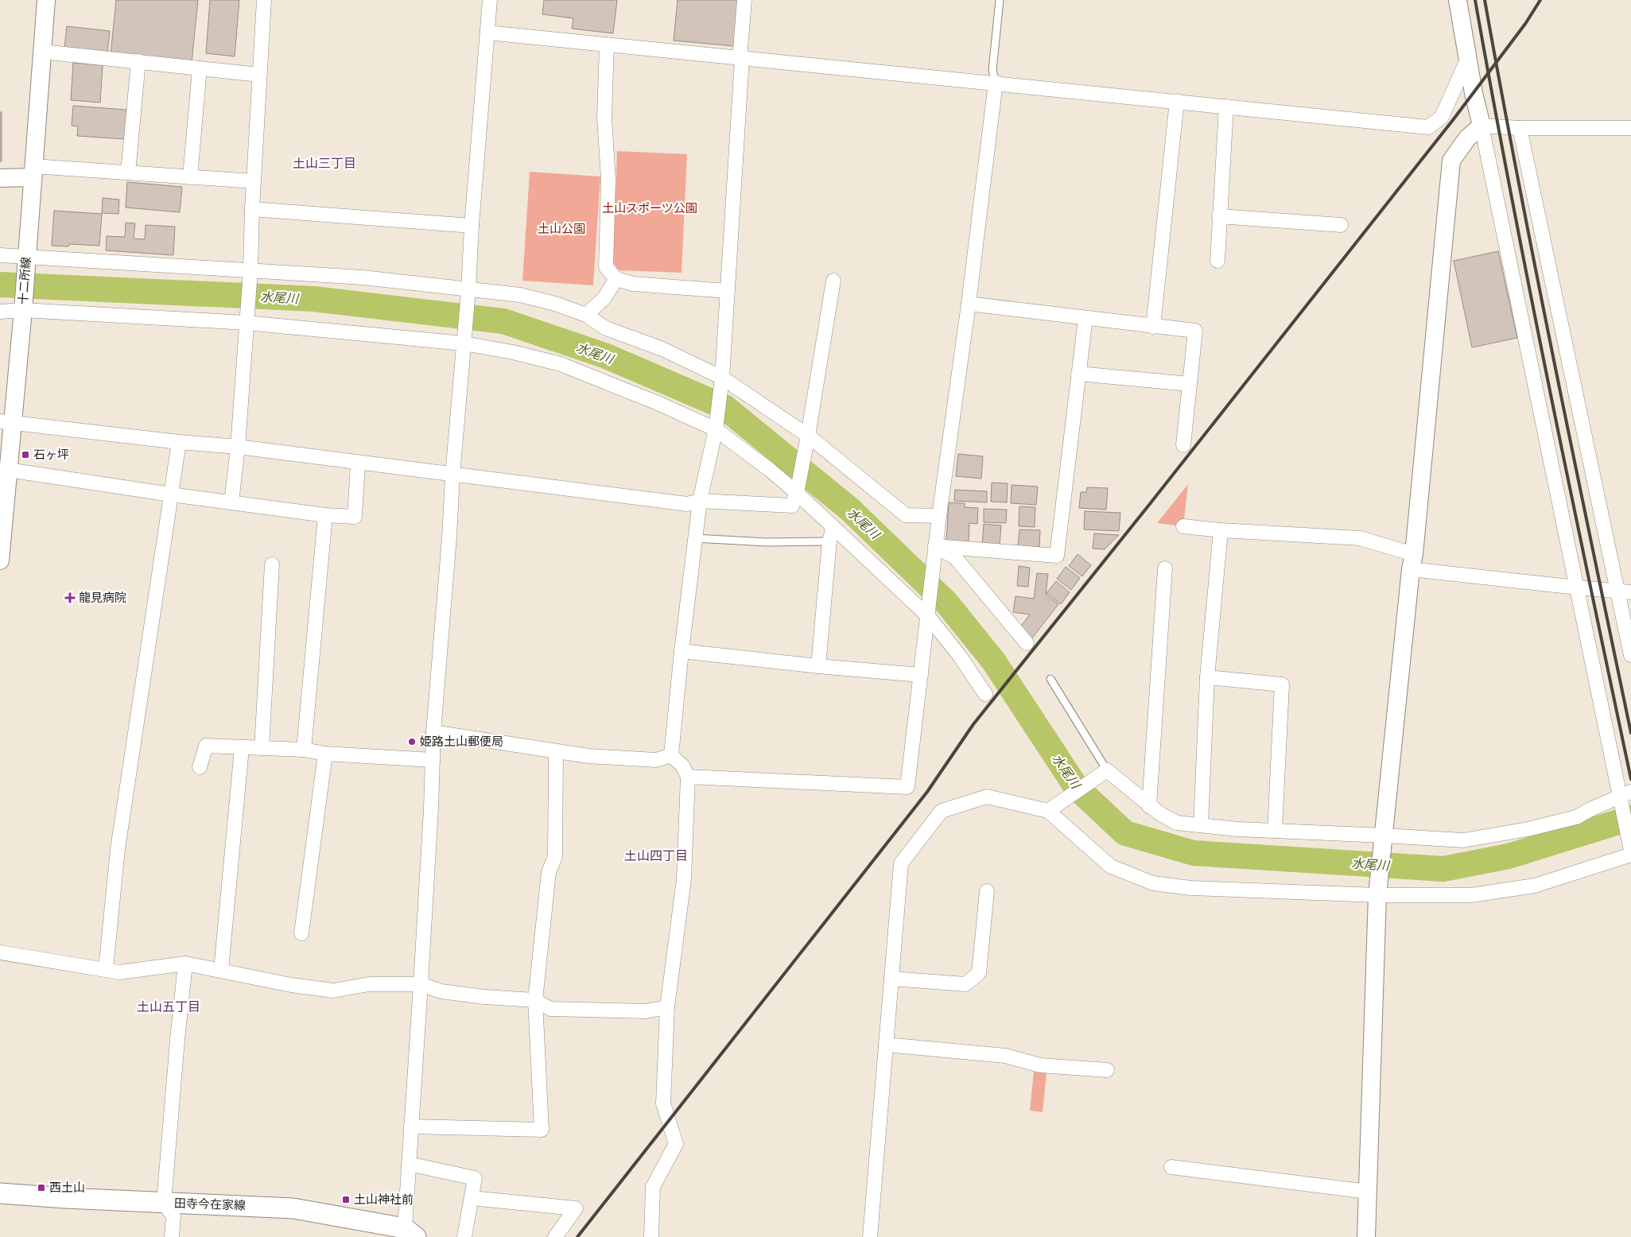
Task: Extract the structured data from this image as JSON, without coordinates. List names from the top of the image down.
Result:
{
  "streets": {
    "main road": ["田寺今在家線"],
    "street": ["十二所線"]
  },
  "districts": ["土山三丁目", "土山四丁目", "土山五丁目"],
  "water": ["水尾川"],
  "parks": ["土山スポーツ公園", "土山公園"],
  "places": {
    "transit": ["石ヶ坪", "西土山", "土山神社前"],
    "health": ["龍見病院"],
    "other": ["姫路土山郵便局"]
  }
}
